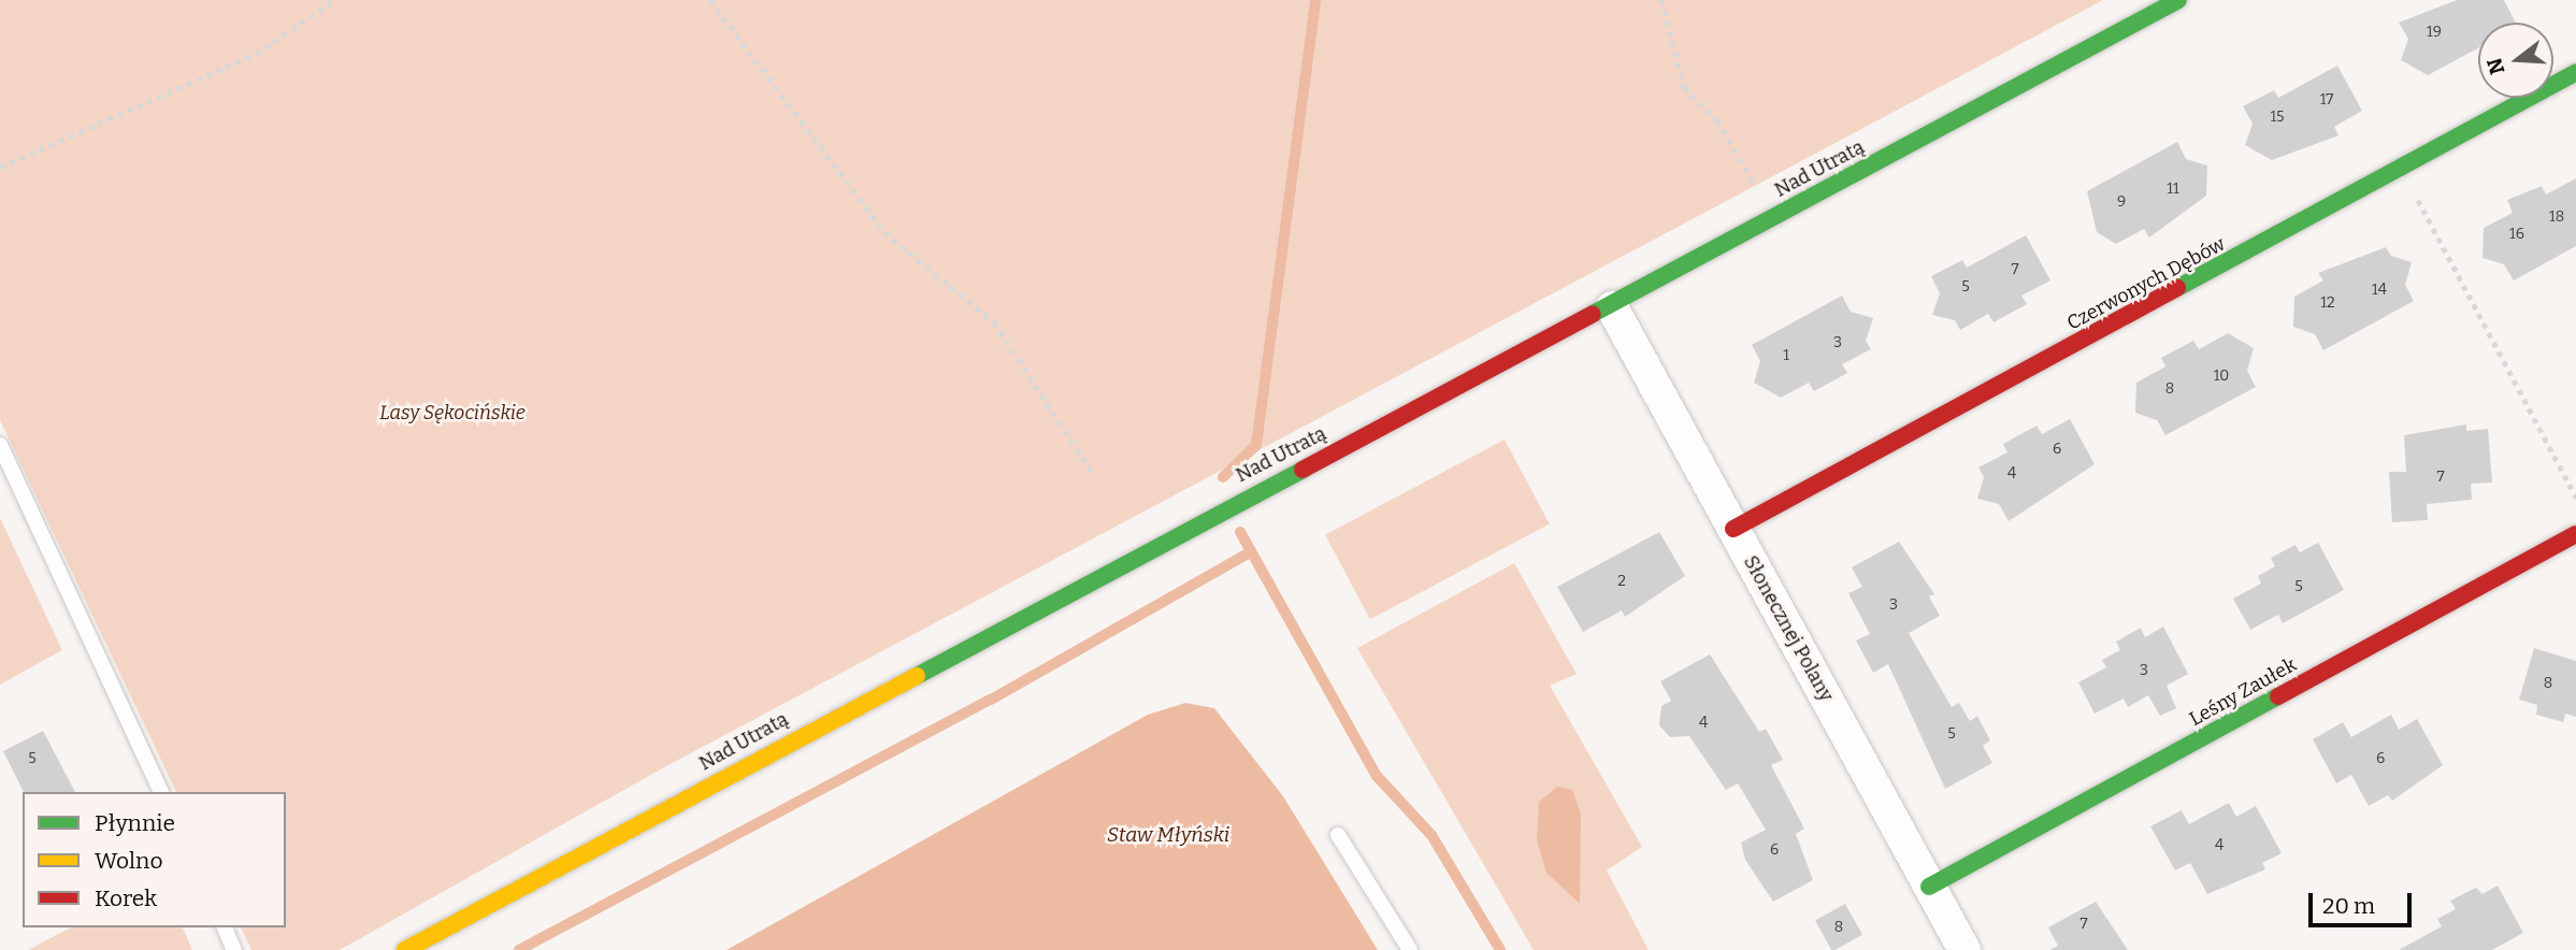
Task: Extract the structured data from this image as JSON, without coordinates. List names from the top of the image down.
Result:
{
  "streets": {
    "street": [
      "Nad Utratą",
      "Czerwonych Dębów",
      "Słonecznej Polany",
      "Leśny Zaułek"
    ]
  },
  "crossings": [
    ["Nad Utratą", "Słonecznej Polany"],
    ["Czerwonych Dębów", "Słonecznej Polany"],
    ["Słonecznej Polany", "Leśny Zaułek"]
  ],
  "water": ["Staw Młyński"],
  "parks": ["Lasy Sękocińskie"],
  "house_numbers": [
    "19",
    "17",
    "15",
    "11",
    "9",
    "18",
    "16",
    "7",
    "5",
    "14",
    "12",
    "3",
    "1",
    "10",
    "8",
    "6",
    "4",
    "7",
    "2",
    "5",
    "3",
    "3",
    "8",
    "4",
    "5",
    "5",
    "6",
    "4",
    "6",
    "7",
    "8"
  ],
  "legend": ["Płynnie", "Wolno", "Korek"],
  "scale_bar": "20 m",
  "north": "left"
}
